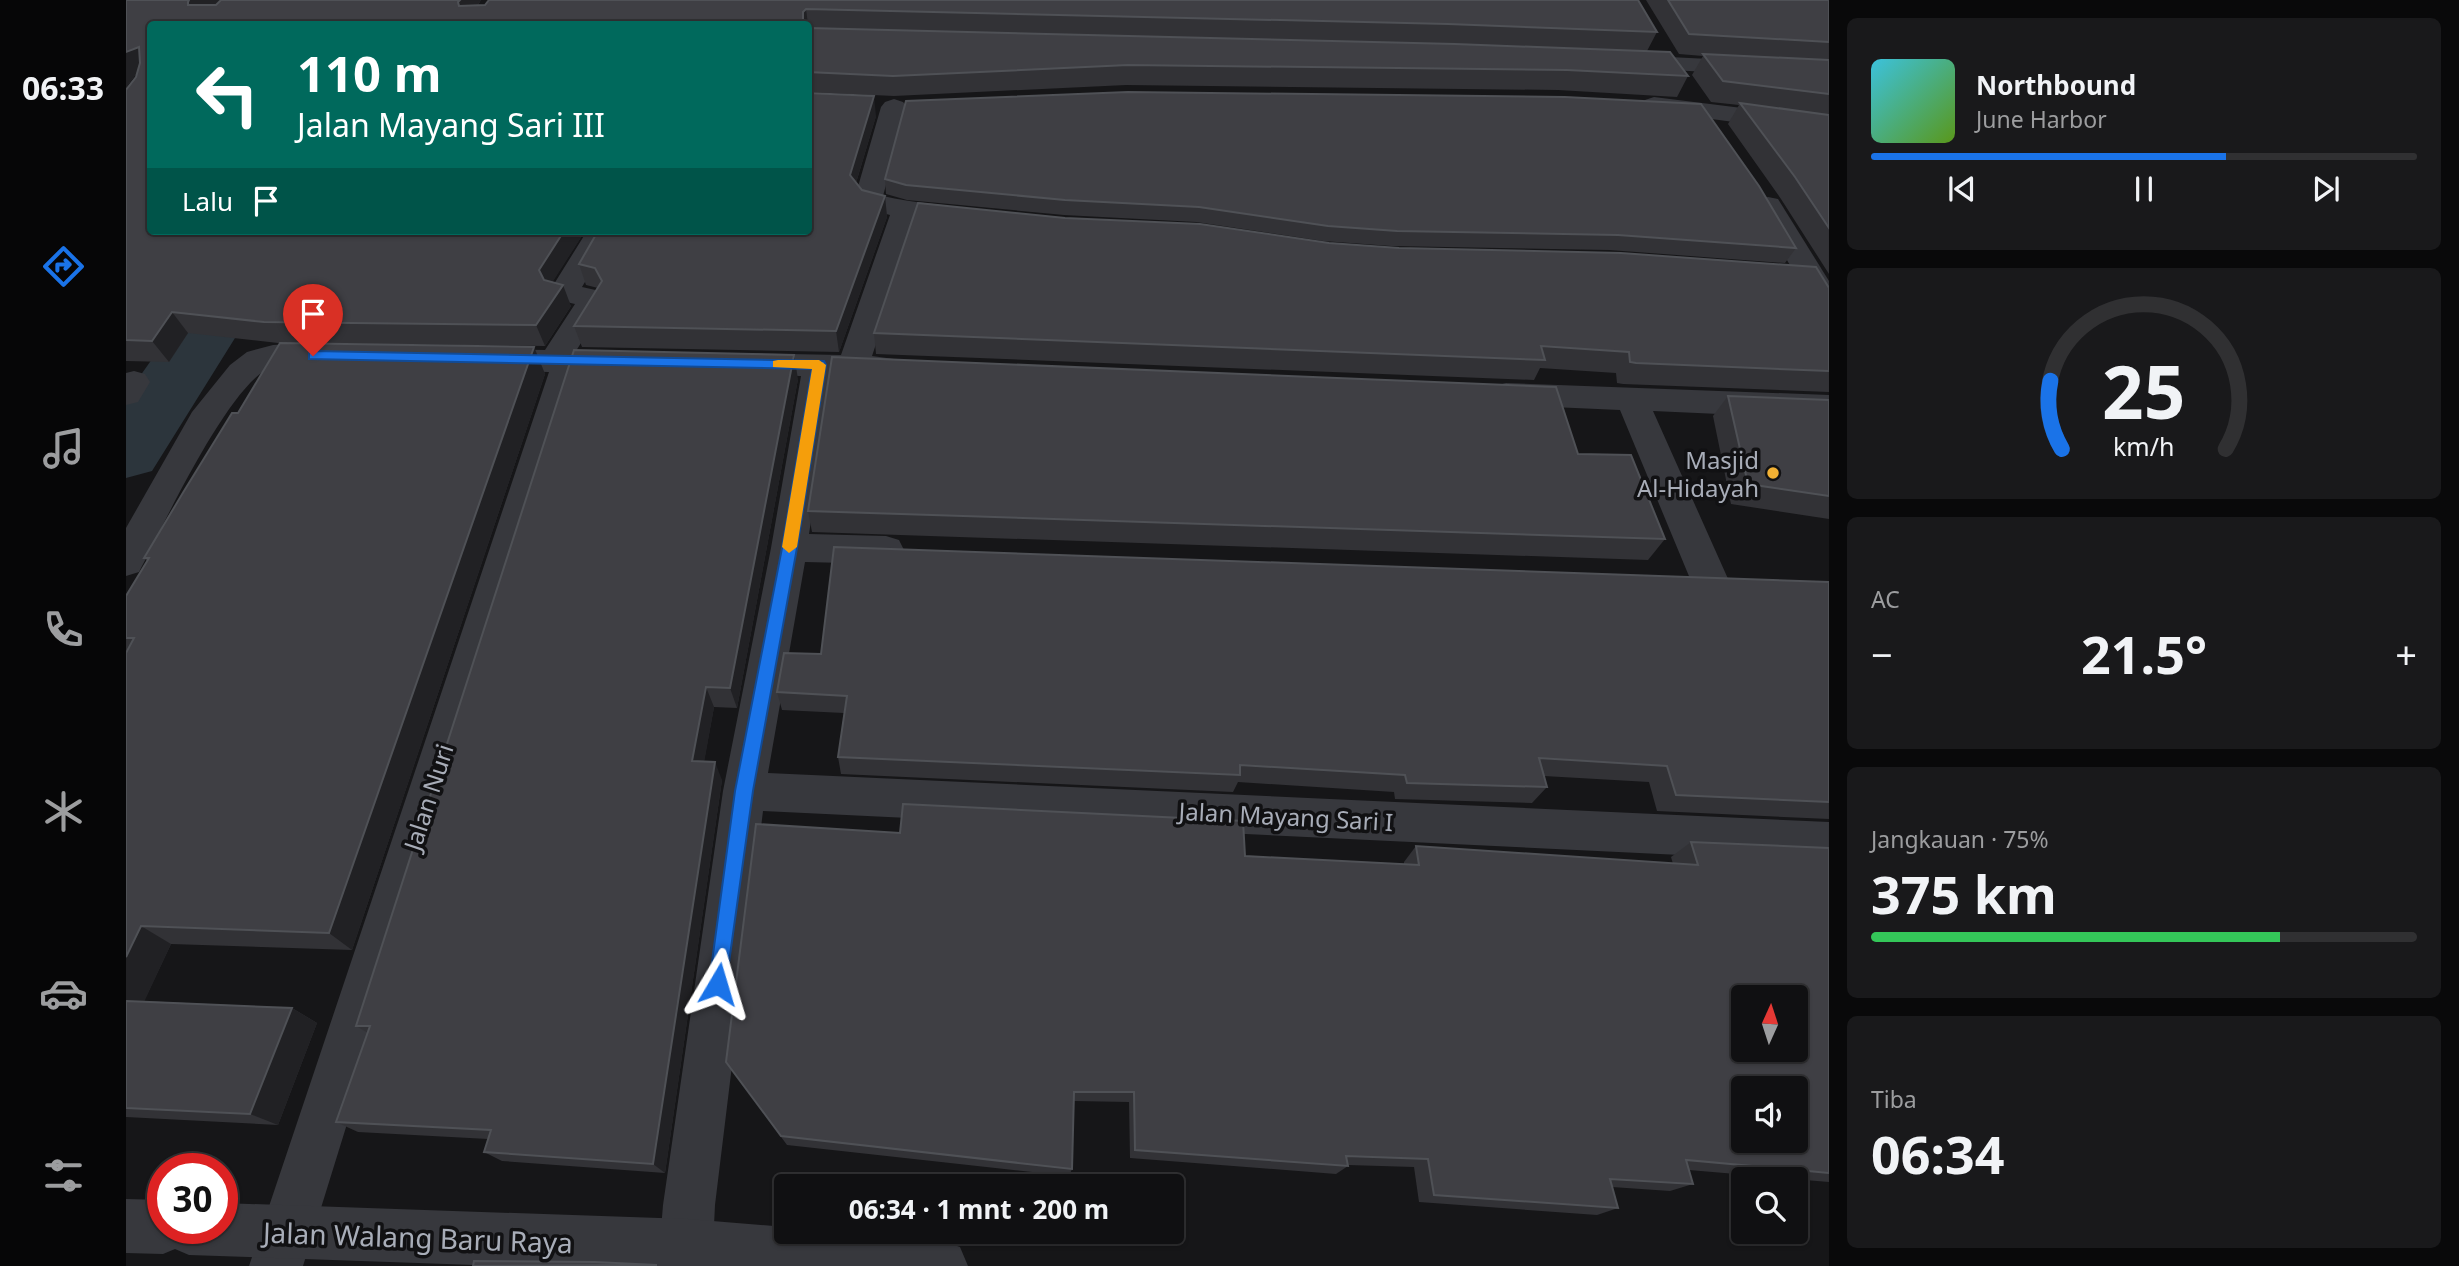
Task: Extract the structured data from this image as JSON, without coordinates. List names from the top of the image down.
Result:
{
  "streets": {
    "street": ["Jalan Nuri", "Jalan Mayang Sari I", "Jalan Walang Baru Raya"]
  },
  "crossings": [
    ["Jalan Nuri", "Jalan Walang Baru Raya"]
  ],
  "places": ["Masjid Al-Hidayah"],
  "north": "top",
  "page": {
    "tabs": "06:33",
    "turn": ["110 m", "Jalan Mayang Sari III"],
    "song": ["Northbound", "June Harbor"],
    "then": "Lalu",
    "tile": [
      "AC",
      ["Jangkauan · 75%", "375 km"],
      ["Tiba", "06:34"]
    ],
    "heat": ["−", "21.5°", "+"],
    "limit": "30",
    "trip": "06:34 · 1 mnt · 200 m",
    "gauge": ["25", "km/h"]
  }
}
